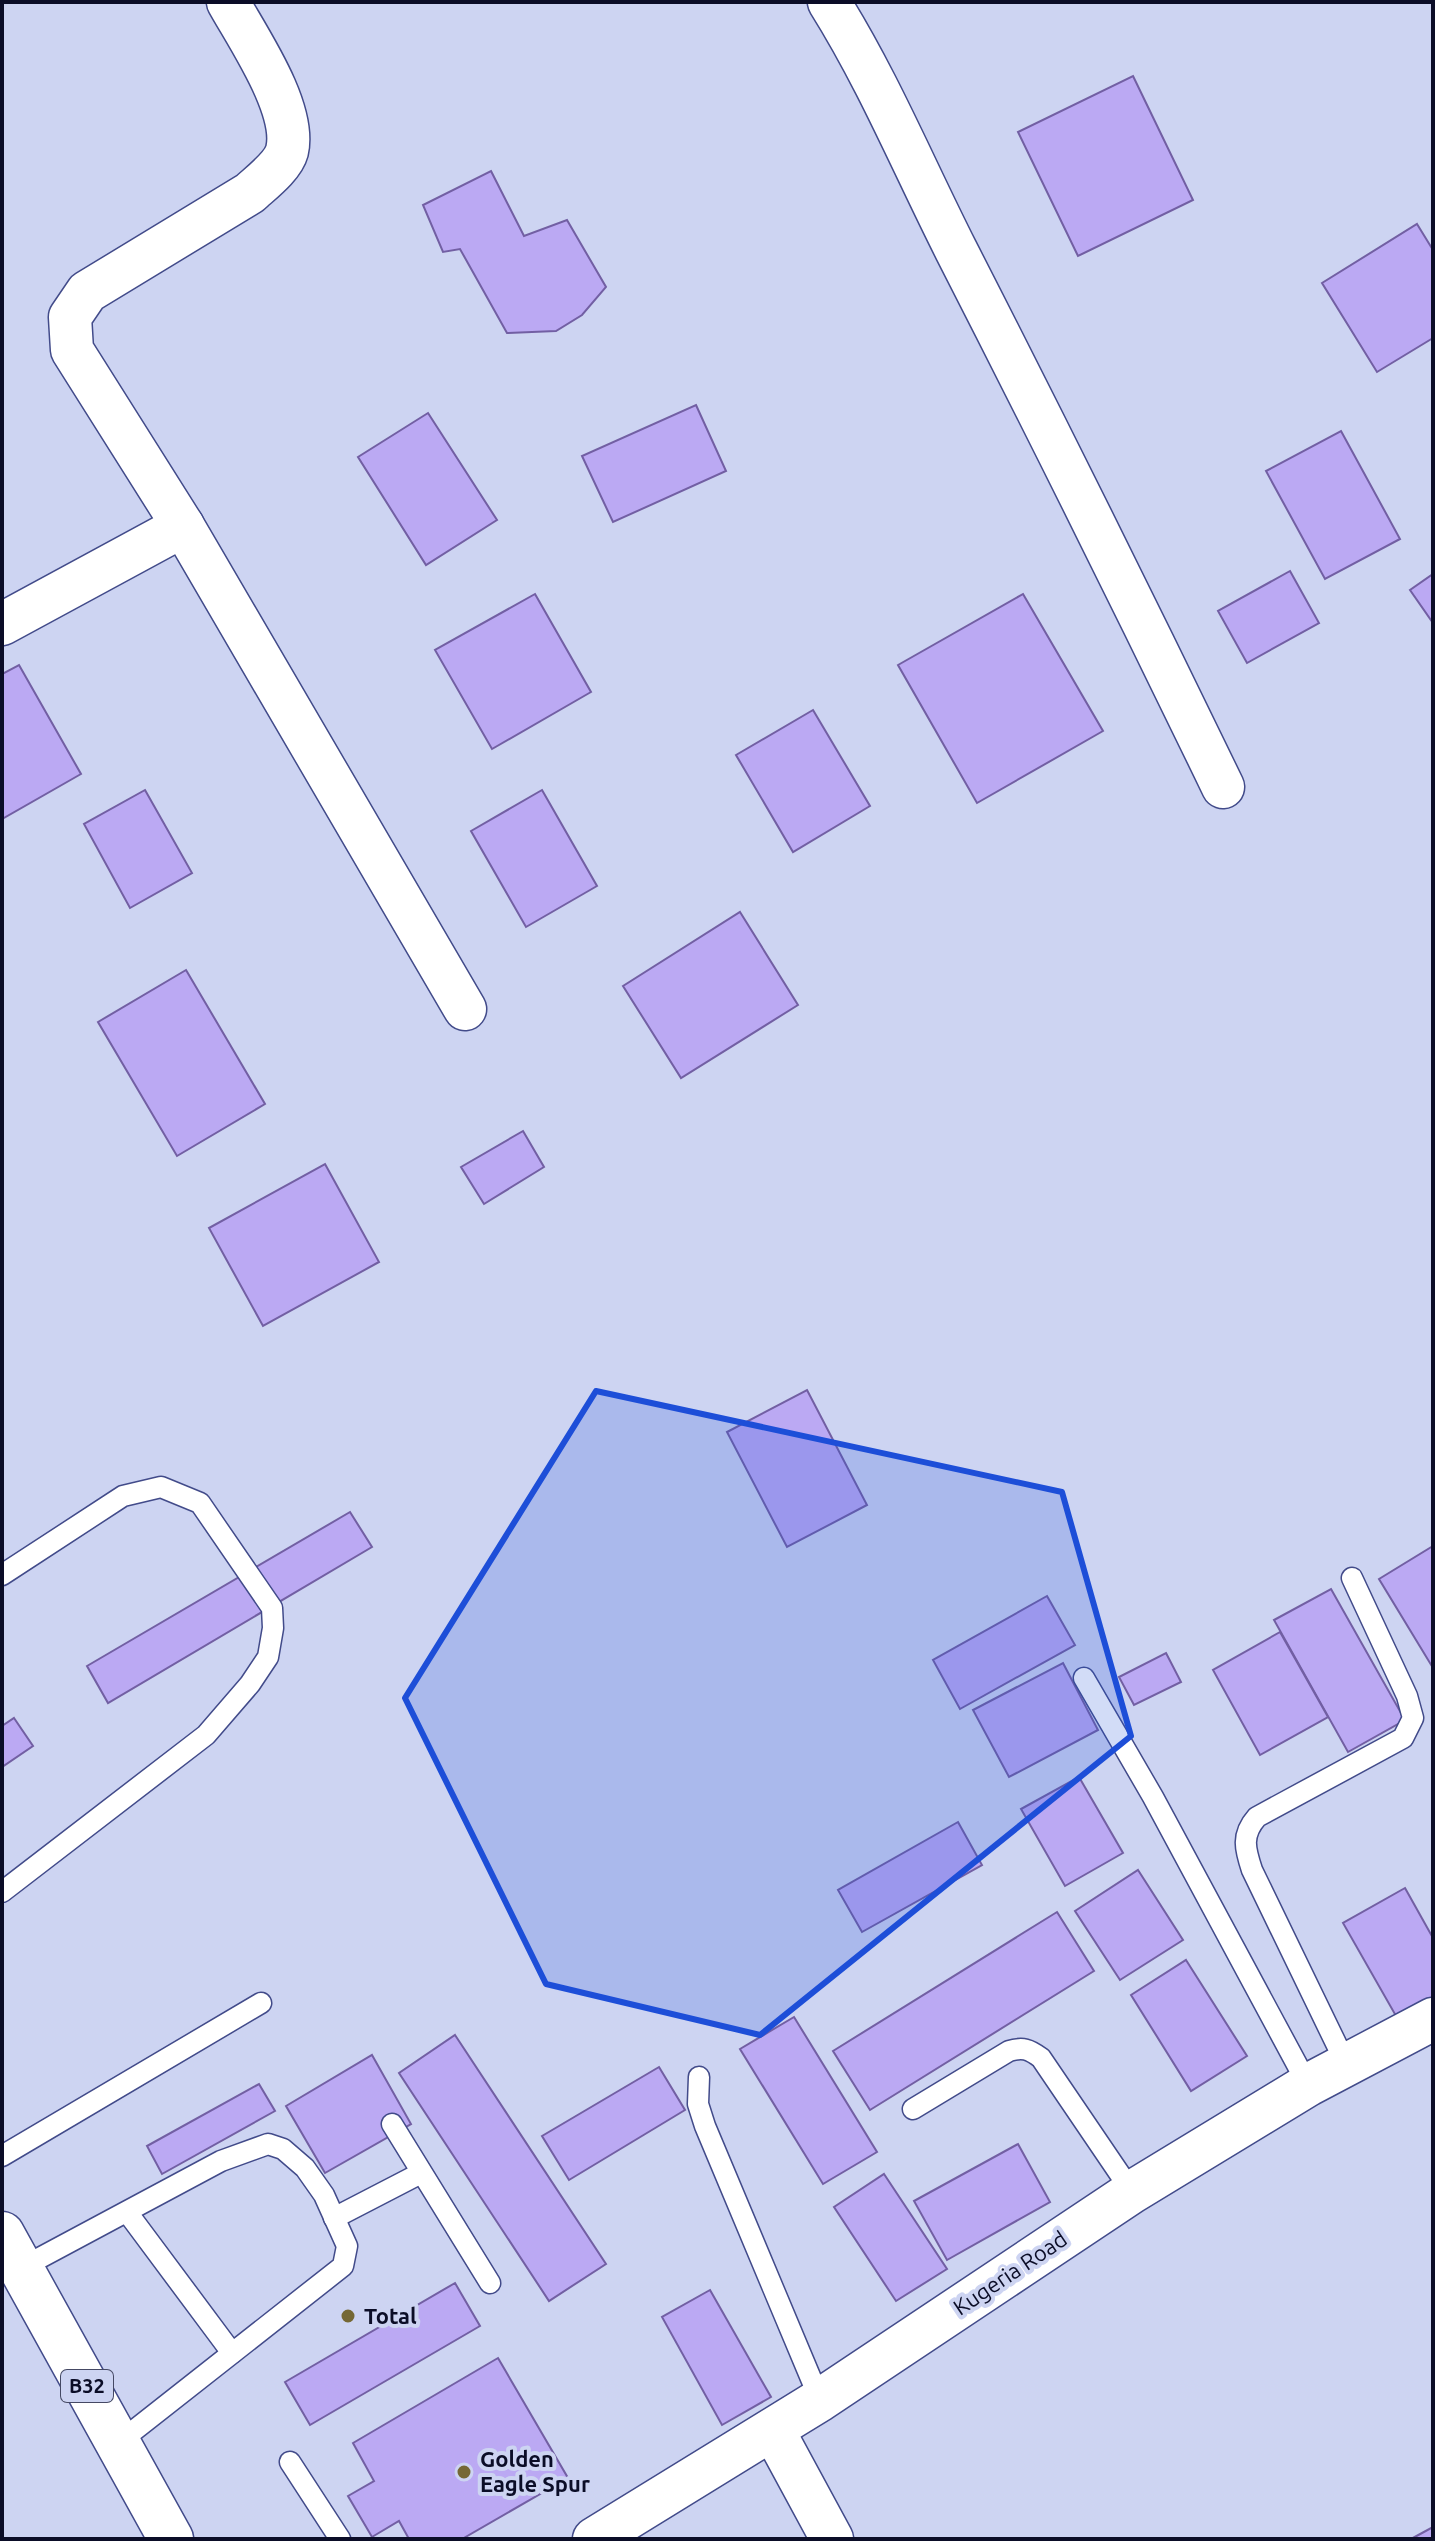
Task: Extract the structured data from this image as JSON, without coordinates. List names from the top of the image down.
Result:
{
  "streets": {
    "highway": ["B32"],
    "street": ["Kugeria Road"]
  },
  "places": ["Total", "Golden Eagle Spur"]
}
